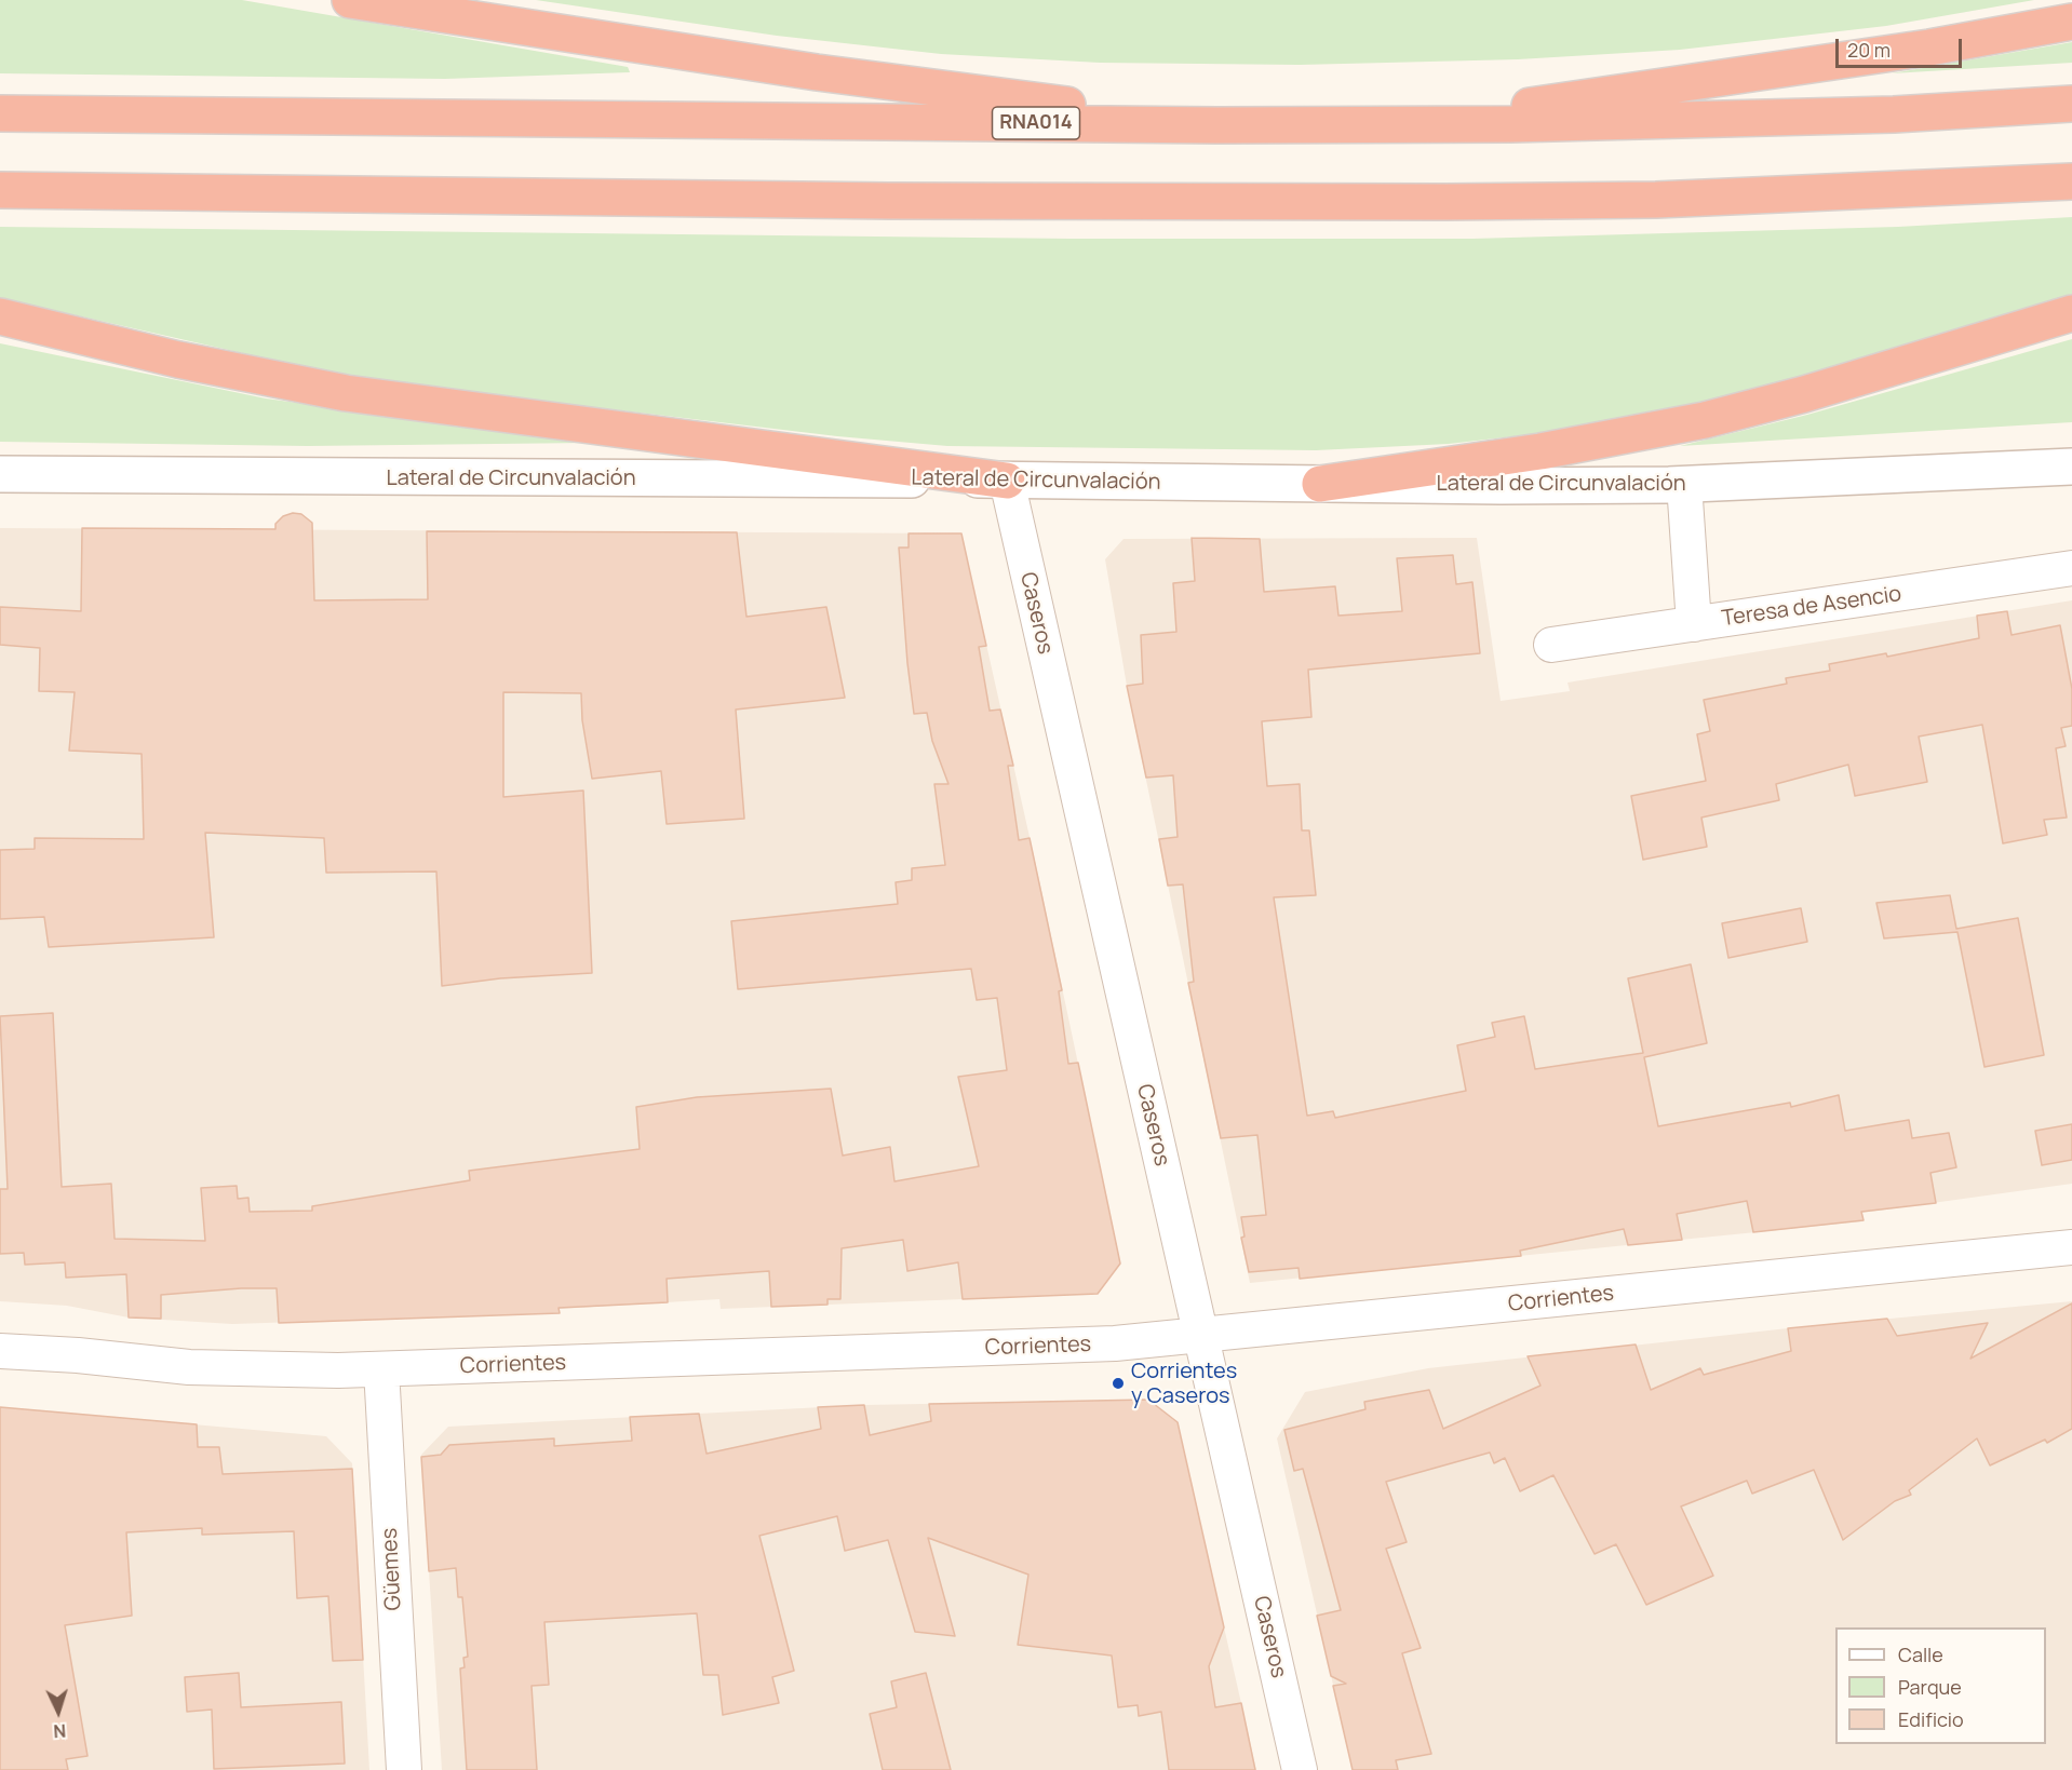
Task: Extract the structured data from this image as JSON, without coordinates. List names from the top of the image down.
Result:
{
  "streets": {
    "highway": ["RNA014"],
    "street": [
      "Lateral de Circunvalación",
      "Teresa de Asencio",
      "Caseros",
      "Corrientes",
      "Güemes"
    ]
  },
  "crossings": [
    ["Lateral de Circunvalación", "Caseros"],
    ["Caseros", "Corrientes"],
    ["Corrientes", "Güemes"]
  ],
  "places": ["Corrientes y Caseros"],
  "legend": ["Calle", "Parque", "Edificio"],
  "scale_bar": "20 m",
  "north": "bottom"
}
